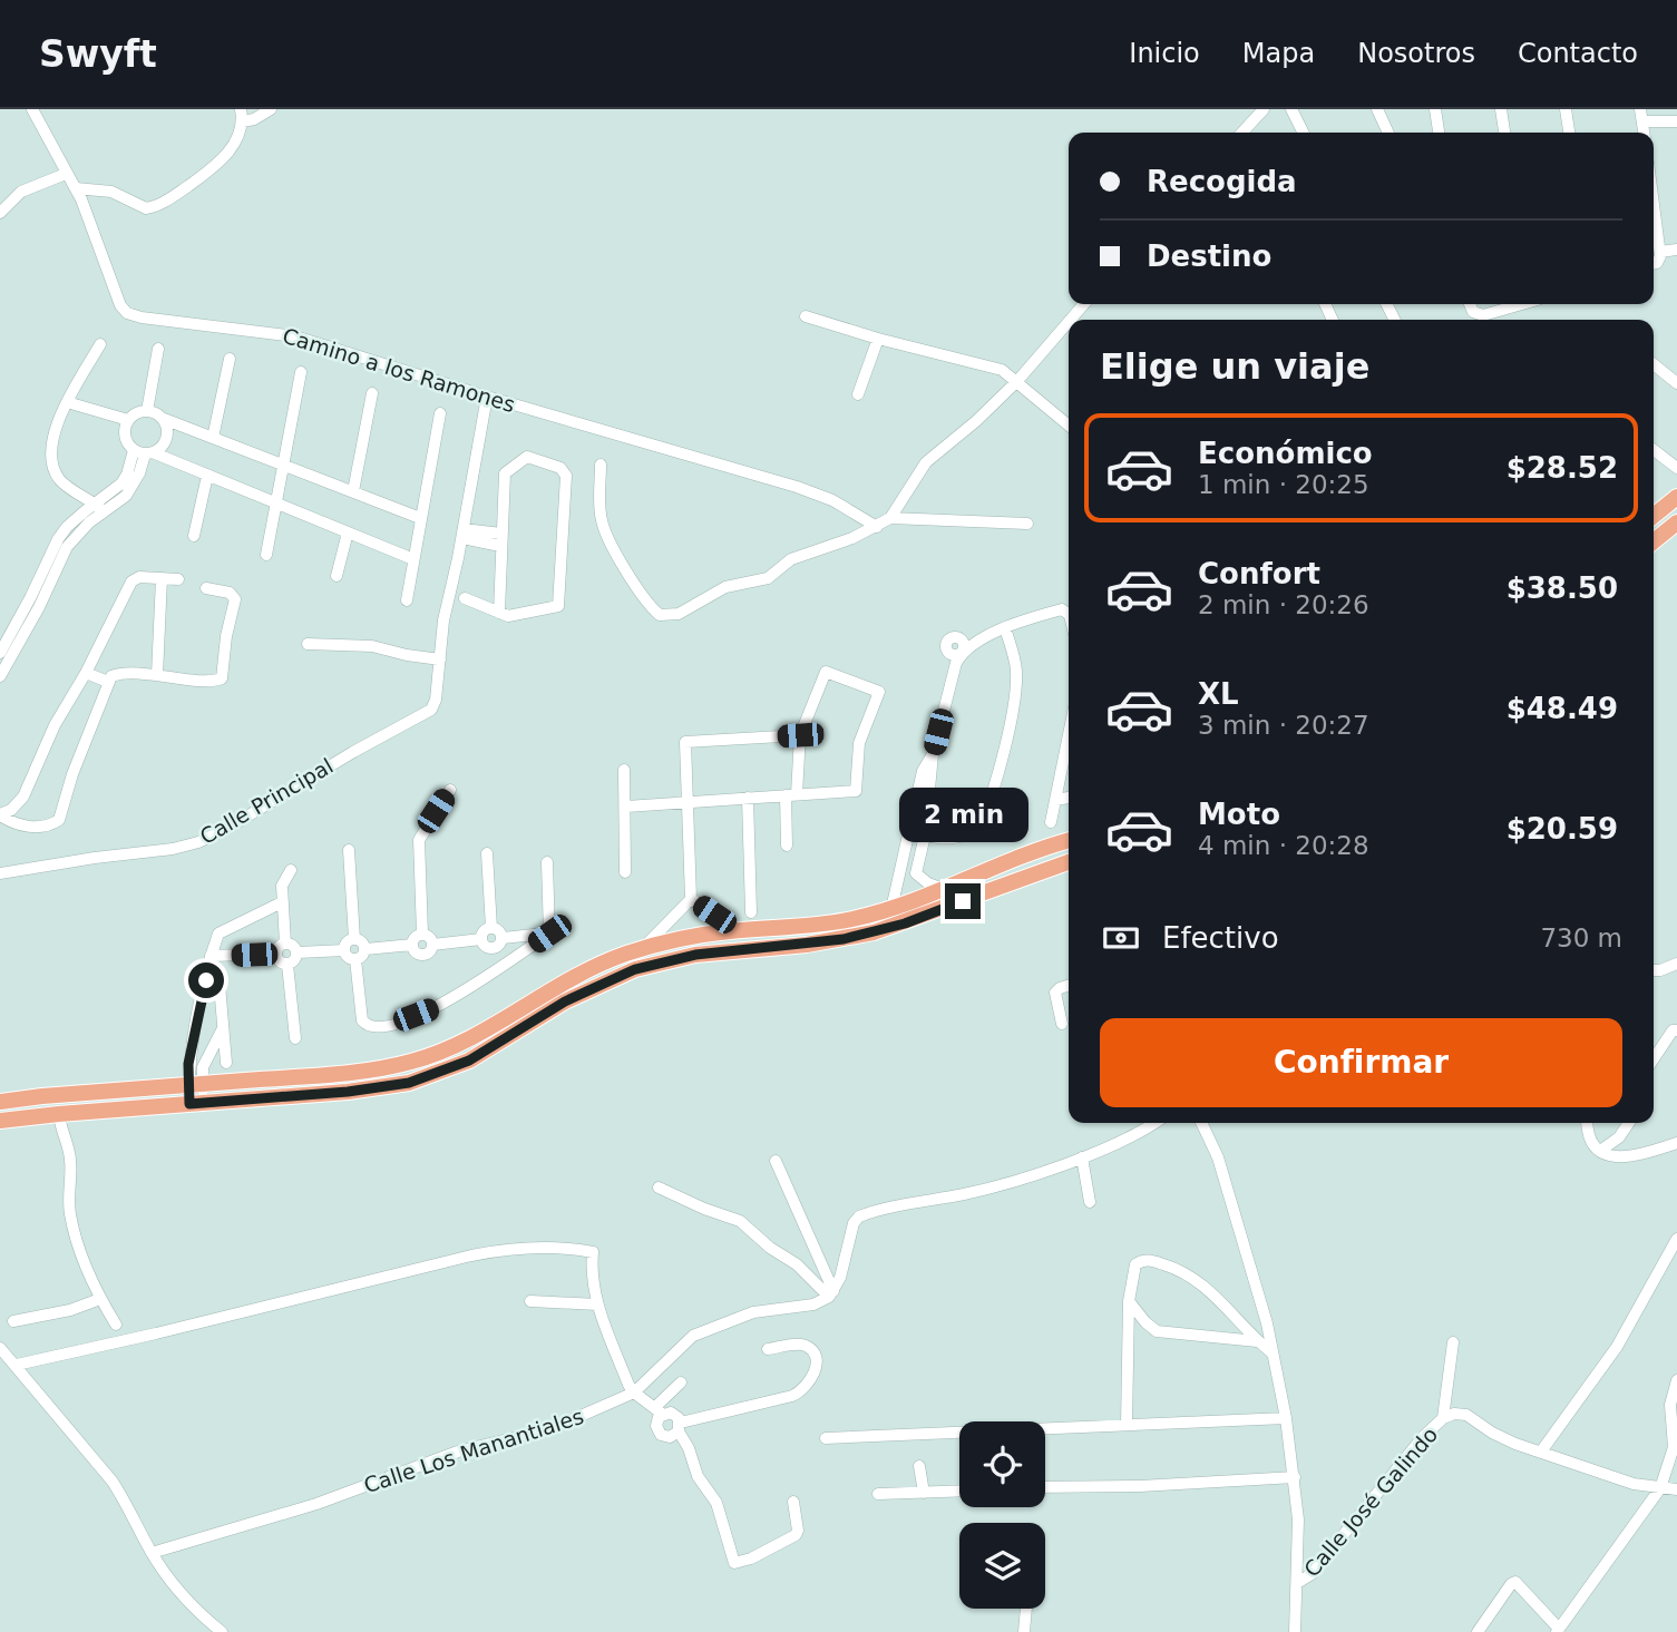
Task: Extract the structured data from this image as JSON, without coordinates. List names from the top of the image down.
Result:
{
  "streets": {
    "street": [
      "Camino a los Ramones",
      "Calle Principal",
      "Calle Los Manantiales",
      "Calle José Galindo"
    ]
  },
  "crossings": [
    ["Camino a los Ramones", "Calle Principal"]
  ],
  "page": {
    "header": "Swyft",
    "nav": [
      "Inicio",
      "Mapa",
      "Nosotros",
      "Contacto"
    ],
    "banner": ["Recogida", "Destino"],
    "heading": "Elige un viaje",
    "list": [
      {
        "name": "Económico",
        "note": "1 min · 20:25",
        "value": "$28.52"
      },
      {
        "name": "Confort",
        "note": "2 min · 20:26",
        "value": "$38.50"
      },
      {
        "name": "XL",
        "note": "3 min · 20:27",
        "value": "$48.49"
      },
      {
        "name": "Moto",
        "note": "4 min · 20:28",
        "value": "$20.59"
      }
    ],
    "bubble": "2 min",
    "pay": ["Efectivo", "730 m"],
    "buttons": "Confirmar"
  }
}
